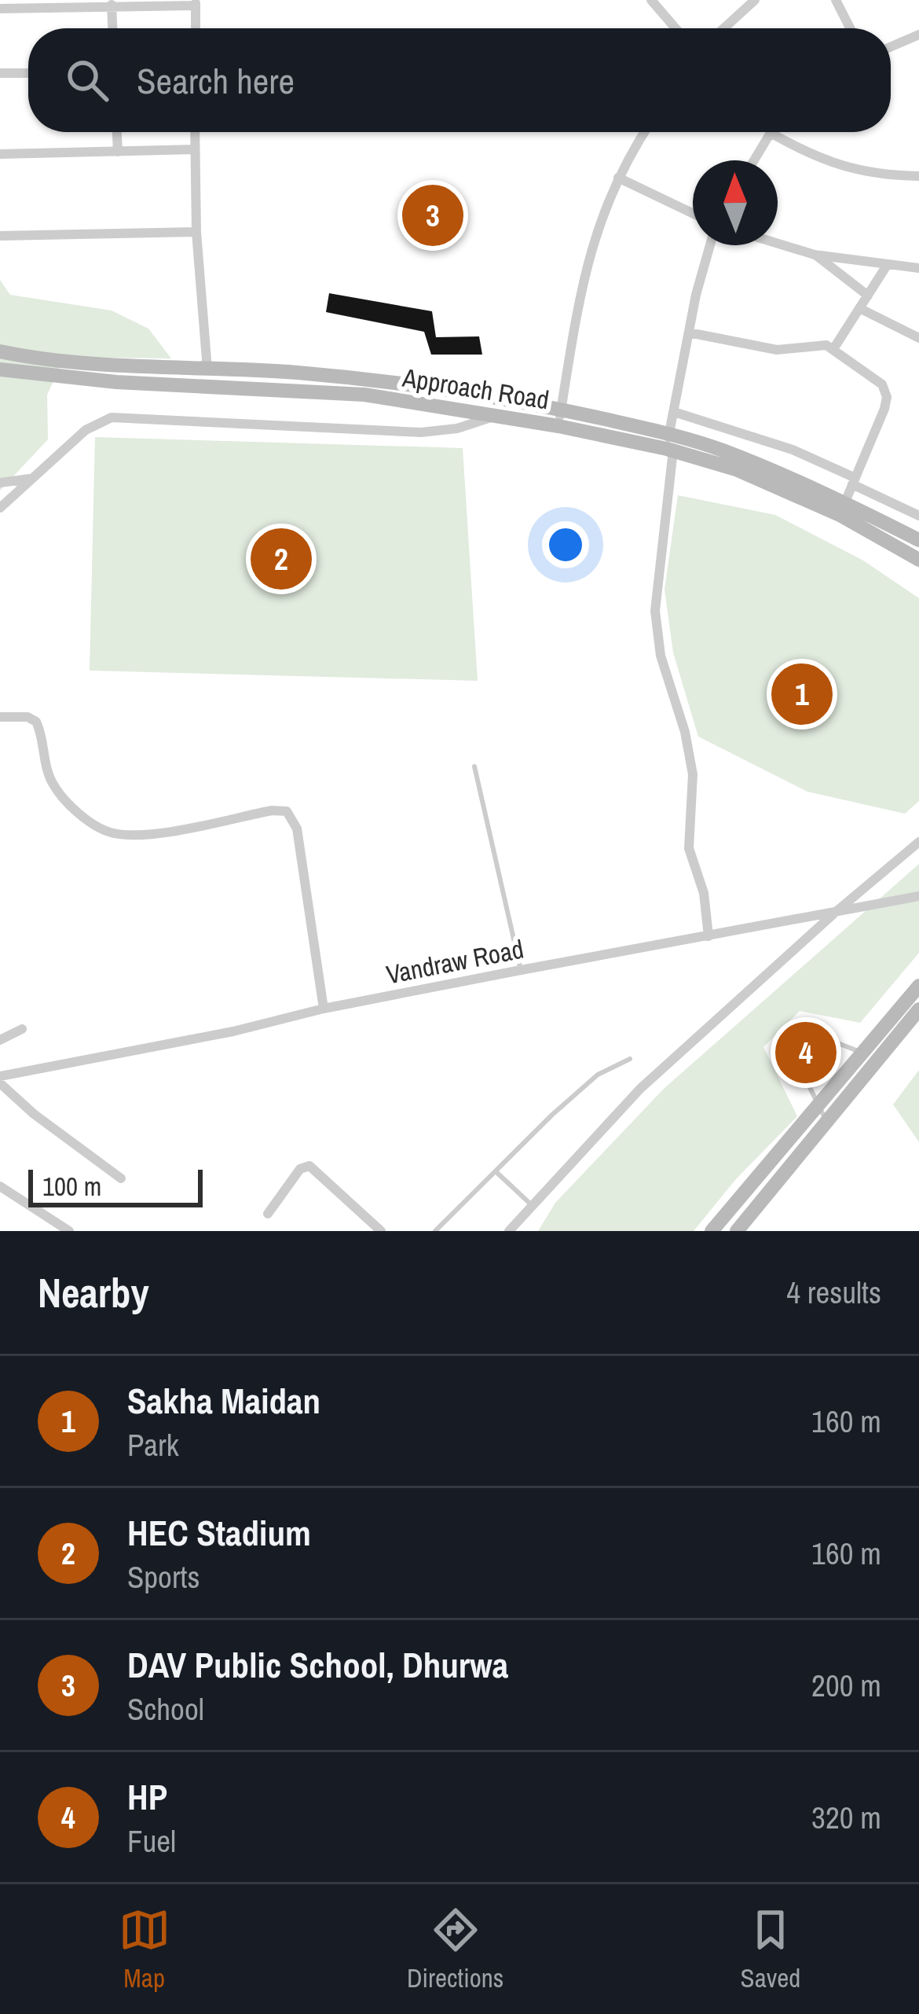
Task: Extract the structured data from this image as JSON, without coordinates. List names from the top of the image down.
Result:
{
  "streets": {
    "street": ["Approach Road", "Vandraw Road"]
  },
  "scale_bar": "100 m",
  "north": "top",
  "page": {
    "search": "Search here",
    "pins": [
      "3",
      "2",
      "1",
      "4"
    ],
    "scale": "100 m",
    "heading": ["Nearby", "4 results"],
    "list": [
      {
        "mark": "1",
        "name": "Sakha Maidan",
        "note": "Park",
        "value": "160 m"
      },
      {
        "mark": "2",
        "name": "HEC Stadium",
        "note": "Sports",
        "value": "160 m"
      },
      {
        "mark": "3",
        "name": "DAV Public School, Dhurwa",
        "note": "School",
        "value": "200 m"
      },
      {
        "mark": "4",
        "name": "HP",
        "note": "Fuel",
        "value": "320 m"
      }
    ],
    "nav": ["Map", "Directions", "Saved"]
  }
}
